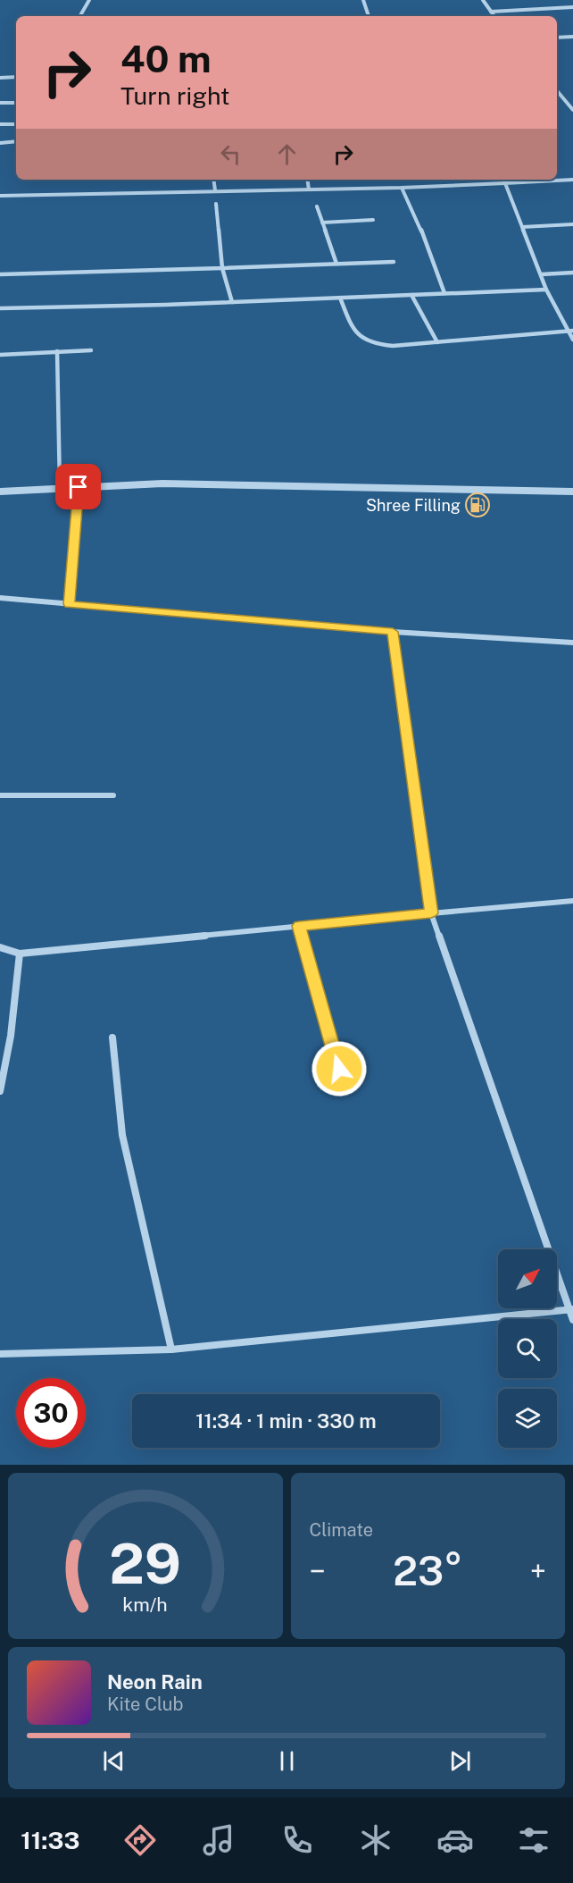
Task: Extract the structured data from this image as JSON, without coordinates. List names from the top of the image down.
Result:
{
  "places": {
    "fuel station": ["Shree Filling"]
  },
  "north": "top right",
  "page": {
    "turn": ["40 m", "Turn right"],
    "limit": "30",
    "trip": "11:34 · 1 min · 330 m",
    "tile": "Climate",
    "heat": ["−", "23°", "+"],
    "song": ["Neon Rain", "Kite Club"],
    "tabs": "11:33",
    "gauge": ["29", "km/h"]
  }
}
